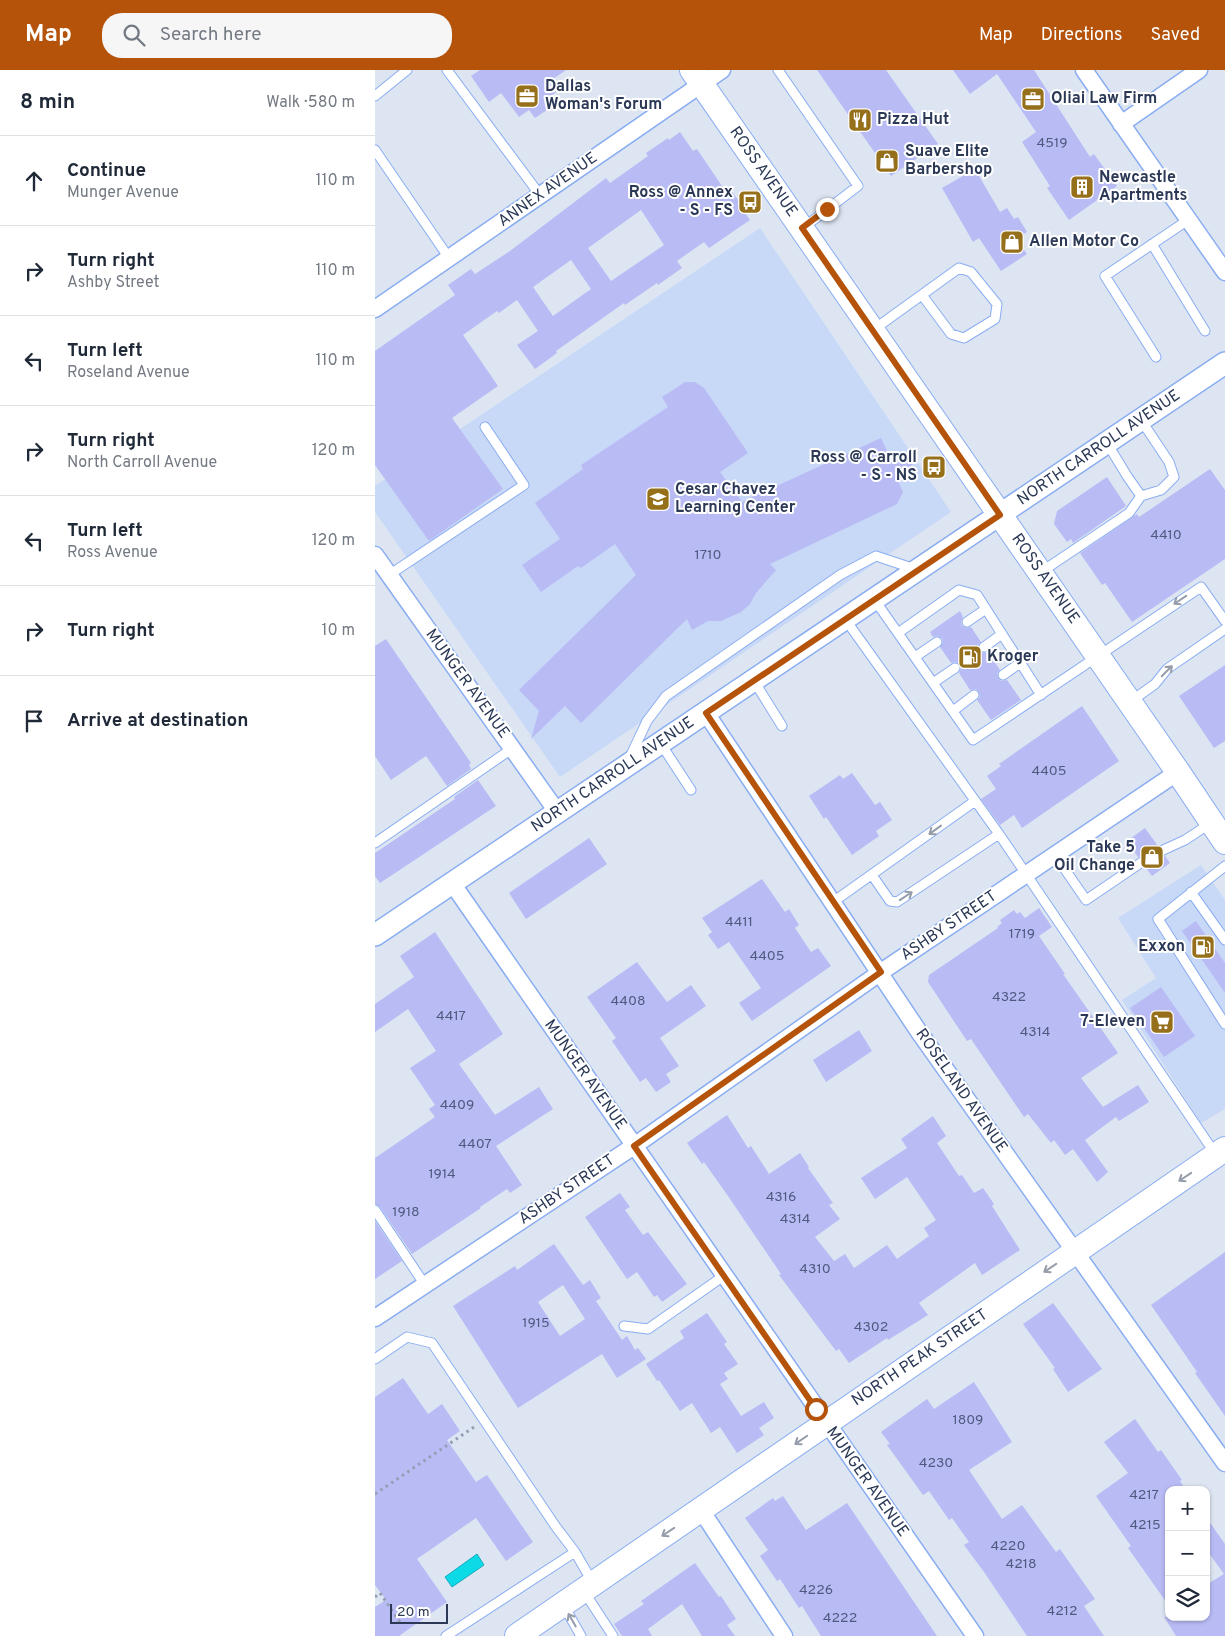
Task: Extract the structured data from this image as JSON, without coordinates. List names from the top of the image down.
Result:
{
  "streets": {
    "main road": ["ROSS AVENUE", "NORTH PEAK STREET"],
    "street": [
      "ANNEX AVENUE",
      "NORTH CARROLL AVENUE",
      "MUNGER AVENUE",
      "ASHBY STREET",
      "ROSELAND AVENUE"
    ]
  },
  "crossings": [
    ["ROSS AVENUE", "ANNEX AVENUE"],
    ["ROSS AVENUE", "NORTH CARROLL AVENUE"],
    ["ROSS AVENUE", "ASHBY STREET"],
    ["NORTH CARROLL AVENUE", "MUNGER AVENUE"],
    ["NORTH CARROLL AVENUE", "ROSELAND AVENUE"],
    ["MUNGER AVENUE", "ASHBY STREET"],
    ["MUNGER AVENUE", "NORTH PEAK STREET"],
    ["ASHBY STREET", "ROSELAND AVENUE"],
    ["ROSELAND AVENUE", "NORTH PEAK STREET"]
  ],
  "one_way": ["NORTH PEAK STREET"],
  "places": {
    "office": ["Dallas Woman's Forum", "Oliai Law Firm"],
    "restaurant": ["Pizza Hut"],
    "shop": ["Suave Elite Barbershop", "Allen Motor Co", "Take 5 Oil Change"],
    "building": ["Newcastle Apartments"],
    "bus stop": ["Ross @ Annex - S - FS", "Ross @ Carroll - S - NS"],
    "school or university": ["Cesar Chavez Learning Center"],
    "fuel station": ["Kroger", "Exxon"],
    "supermarket": ["7-Eleven"]
  },
  "house_numbers": [
    "4519",
    "4410",
    "1710",
    "4405",
    "4411",
    "1719",
    "4405",
    "4322",
    "4408",
    "4417",
    "4314",
    "4409",
    "4407",
    "1914",
    "4316",
    "1918",
    "4314",
    "4310",
    "1915",
    "4302",
    "1809",
    "4230",
    "4217",
    "4215",
    "4220",
    "4218",
    "4226",
    "4212",
    "4222"
  ],
  "scale_bar": "20 m",
  "page": {
    "header": "Map",
    "search": "Search here",
    "nav": ["Map", "Directions", "Saved"],
    "heading": ["8 min", "Walk · 580 m"],
    "list": [
      ["Continue", "Munger Avenue", "110 m"],
      ["Turn right", "Ashby Street", "110 m"],
      ["Turn left", "Roseland Avenue", "110 m"],
      ["Turn right", "North Carroll Avenue", "120 m"],
      ["Turn left", "Ross Avenue", "120 m"],
      ["Turn right", "10 m"],
      "Arrive at destination"
    ],
    "map_buttons": ["+", "−"],
    "scale": "20 m"
  }
}
